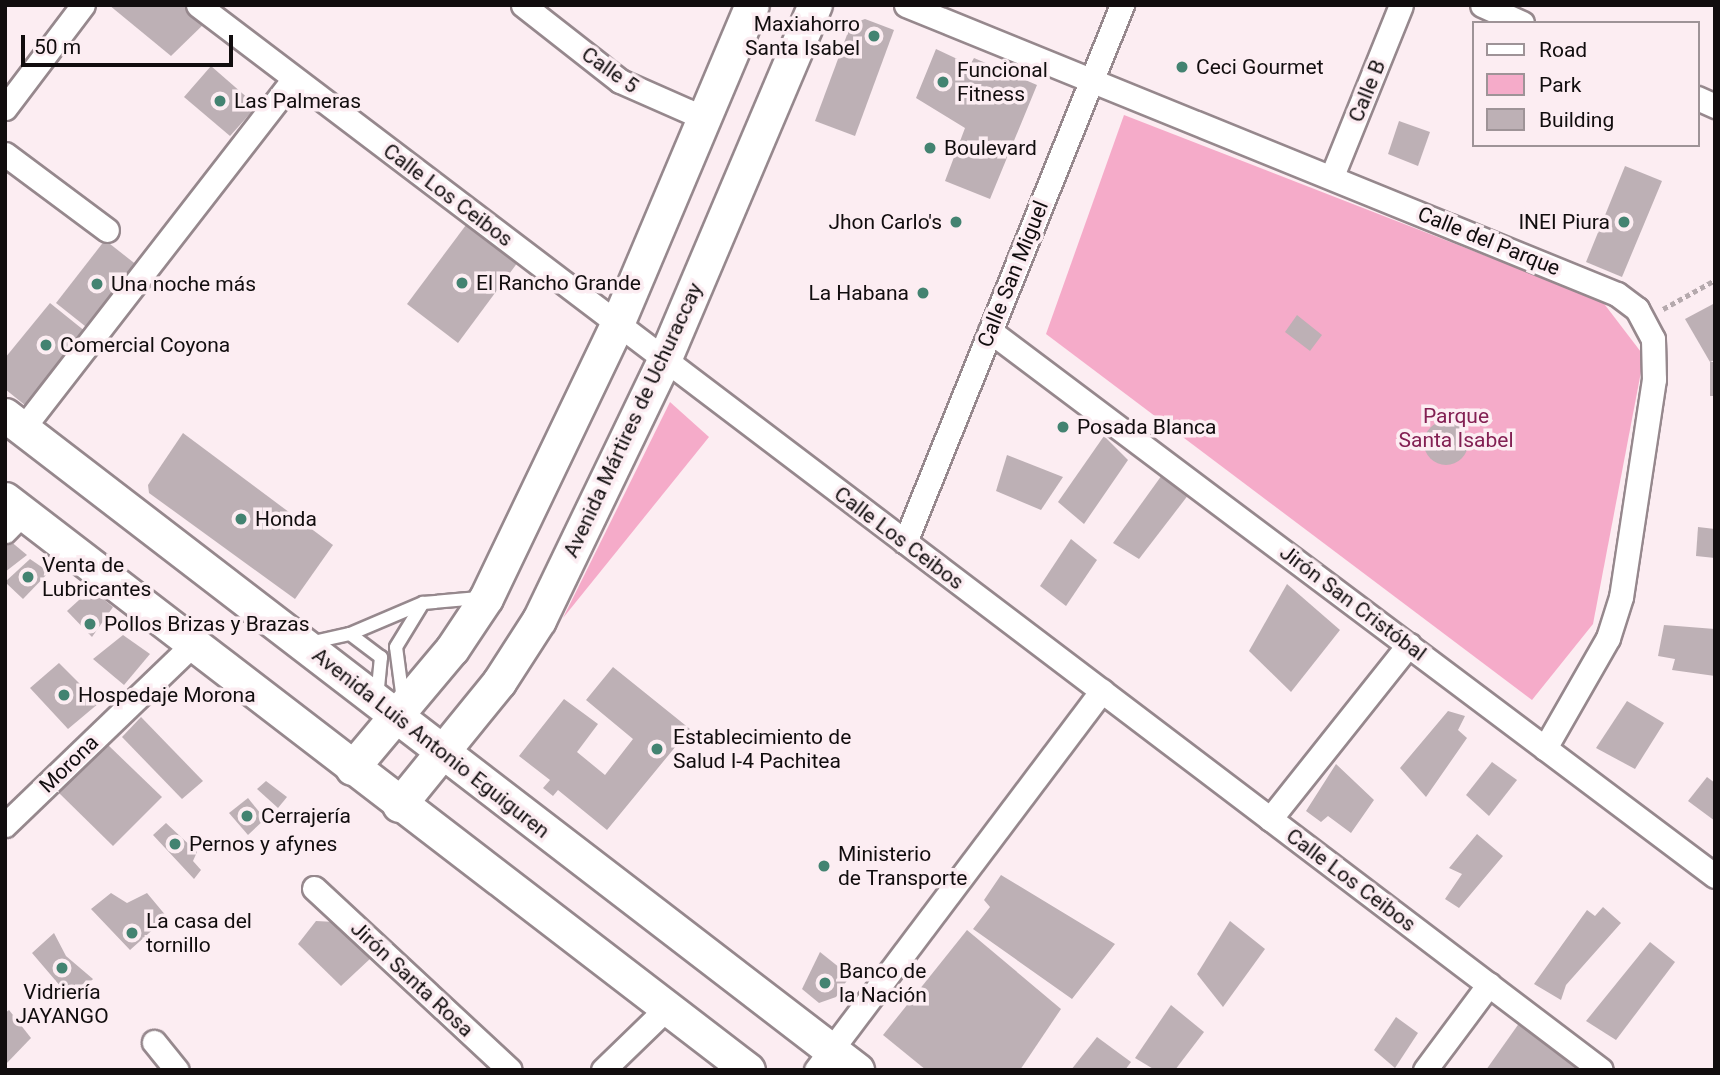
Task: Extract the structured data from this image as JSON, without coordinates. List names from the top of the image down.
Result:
{
  "streets": {
    "main road": ["Avenida Mártires de Uchuraccay", "Avenida Luis Antonio Eguiguren"],
    "street": [
      "Calle 5",
      "Calle B",
      "Calle Los Ceibos",
      "Calle del Parque",
      "Calle San Miguel",
      "Jirón San Cristóbal",
      "Morona",
      "Jirón Santa Rosa"
    ]
  },
  "crossings": [
    ["Calle B", "Calle del Parque"],
    ["Calle Los Ceibos", "Calle San Miguel"],
    ["Calle Los Ceibos", "Avenida Mártires de Uchuraccay"],
    ["Calle del Parque", "Calle San Miguel"],
    ["Calle San Miguel", "Jirón San Cristóbal"],
    ["Avenida Mártires de Uchuraccay", "Avenida Luis Antonio Eguiguren"]
  ],
  "parks": ["Parque Santa Isabel"],
  "places": [
    "Maxiahorro Santa Isabel",
    "Ceci Gourmet",
    "Funcional Fitness",
    "Las Palmeras",
    "Boulevard",
    "Jhon Carlo's",
    "INEI Piura",
    "El Rancho Grande",
    "Una noche más",
    "La Habana",
    "Comercial Coyona",
    "Posada Blanca",
    "Honda",
    "Venta de Lubricantes",
    "Pollos Brizas y Brazas",
    "Hospedaje Morona",
    "Establecimiento de Salud I-4 Pachitea",
    "Cerrajería",
    "Pernos y afynes",
    "Ministerio de Transporte",
    "La casa del tornillo",
    "Vidriería JAYANGO",
    "Banco de la Nación"
  ],
  "legend": ["Road", "Park", "Building"],
  "scale_bar": "50 m"
}
